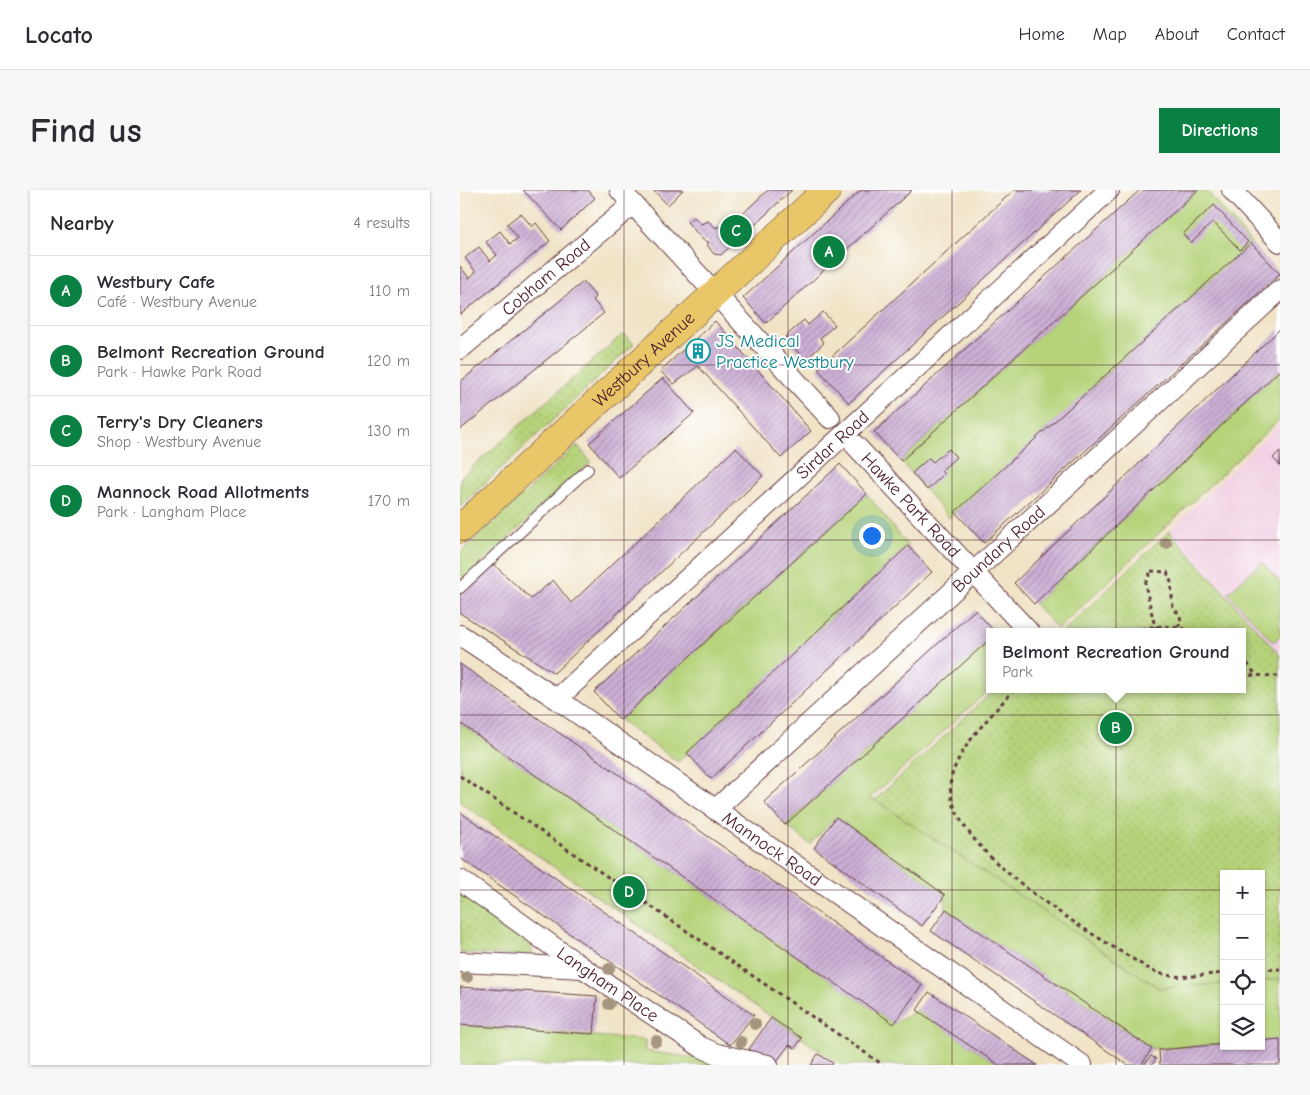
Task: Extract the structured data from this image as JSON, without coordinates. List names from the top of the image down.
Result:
{
  "streets": {
    "main road": ["Westbury Avenue"],
    "street": [
      "Cobham Road",
      "Sirdar Road",
      "Hawke Park Road",
      "Boundary Road",
      "Mannock Road",
      "Langham Place"
    ]
  },
  "crossings": [
    ["Sirdar Road", "Mannock Road"],
    ["Hawke Park Road", "Boundary Road"],
    ["Boundary Road", "Mannock Road"]
  ],
  "places": {
    "building": ["JS Medical Practice Westbury"]
  },
  "page": {
    "header": "Locato",
    "nav": [
      "Home",
      "Map",
      "About",
      "Contact"
    ],
    "buttons": "Directions",
    "title": "Find us",
    "heading": ["Nearby", "4 results"],
    "pins": [
      "C",
      "A",
      "B",
      "D"
    ],
    "list": [
      {
        "mark": "A",
        "name": "Westbury Cafe",
        "note": "Café · Westbury Avenue",
        "value": "110 m"
      },
      {
        "mark": "B",
        "name": "Belmont Recreation Ground",
        "note": "Park · Hawke Park Road",
        "value": "120 m"
      },
      {
        "mark": "C",
        "name": "Terry's Dry Cleaners",
        "note": "Shop · Westbury Avenue",
        "value": "130 m"
      },
      {
        "mark": "D",
        "name": "Mannock Road Allotments",
        "note": "Park · Langham Place",
        "value": "170 m"
      }
    ],
    "popup": ["Belmont Recreation Ground", "Park"],
    "map_buttons": ["+", "−"]
  }
}
